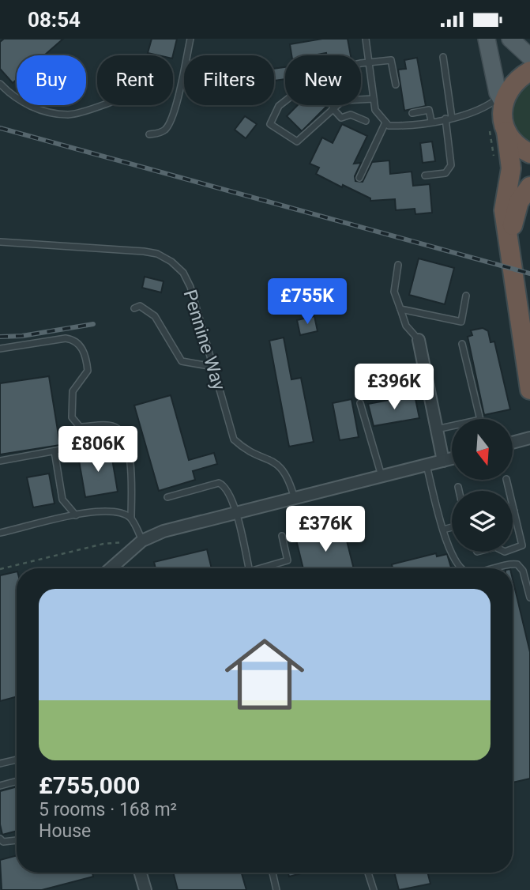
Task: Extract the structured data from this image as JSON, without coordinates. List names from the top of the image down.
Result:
{
  "streets": {
    "lane": ["Pennine Way"]
  },
  "north": "bottom",
  "page": {
    "status": "08:54",
    "chip": [
      "Buy",
      "Rent",
      "Filters",
      "New"
    ],
    "price": [
      "£755K",
      "£396K",
      "£806K",
      "£376K"
    ],
    "list": [
      {
        "name": "£755,000",
        "note": "5 rooms · 168 m² · House"
      }
    ]
  }
}
